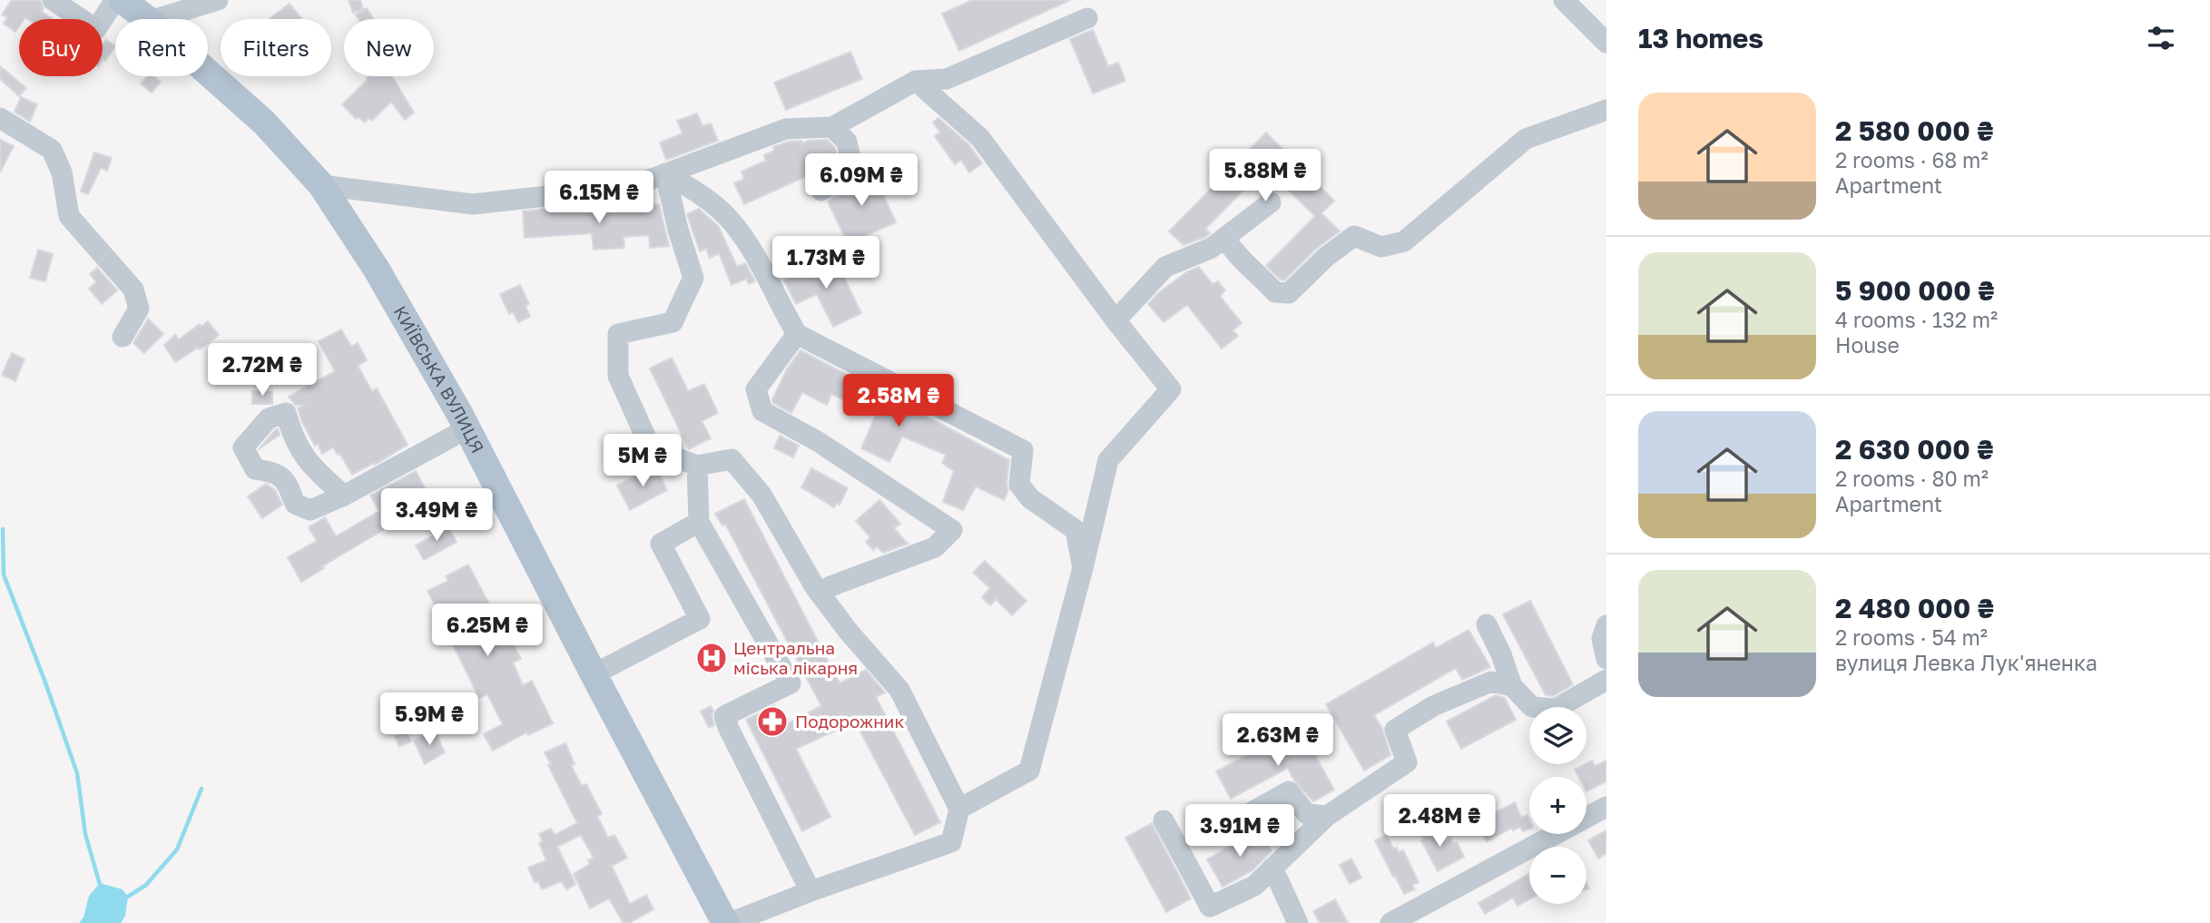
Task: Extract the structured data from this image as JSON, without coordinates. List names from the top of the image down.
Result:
{
  "streets": {
    "main road": ["КИЇВСЬКА ВУЛИЦЯ"]
  },
  "places": {
    "hospital": ["Центральна міська лікарня"],
    "pharmacy": ["Подорожник"]
  },
  "page": {
    "heading": "13 homes",
    "chip": [
      "Buy",
      "Rent",
      "Filters",
      "New"
    ],
    "list": [
      {
        "name": "2 580 000 ₴",
        "note": "2 rooms · 68 m² · Apartment"
      },
      {
        "name": "5 900 000 ₴",
        "note": "4 rooms · 132 m² · House"
      },
      {
        "name": "2 630 000 ₴",
        "note": "2 rooms · 80 m² · Apartment"
      },
      {
        "name": "2 480 000 ₴",
        "note": "2 rooms · 54 m² · вулиця Левка Лук'яненка"
      }
    ],
    "price": [
      "5.88M ₴",
      "6.09M ₴",
      "6.15M ₴",
      "1.73M ₴",
      "2.72M ₴",
      "2.58M ₴",
      "5M ₴",
      "3.49M ₴",
      "6.25M ₴",
      "5.9M ₴",
      "2.63M ₴",
      "2.48M ₴",
      "3.91M ₴"
    ],
    "map_buttons": ["+", "−"]
  }
}
